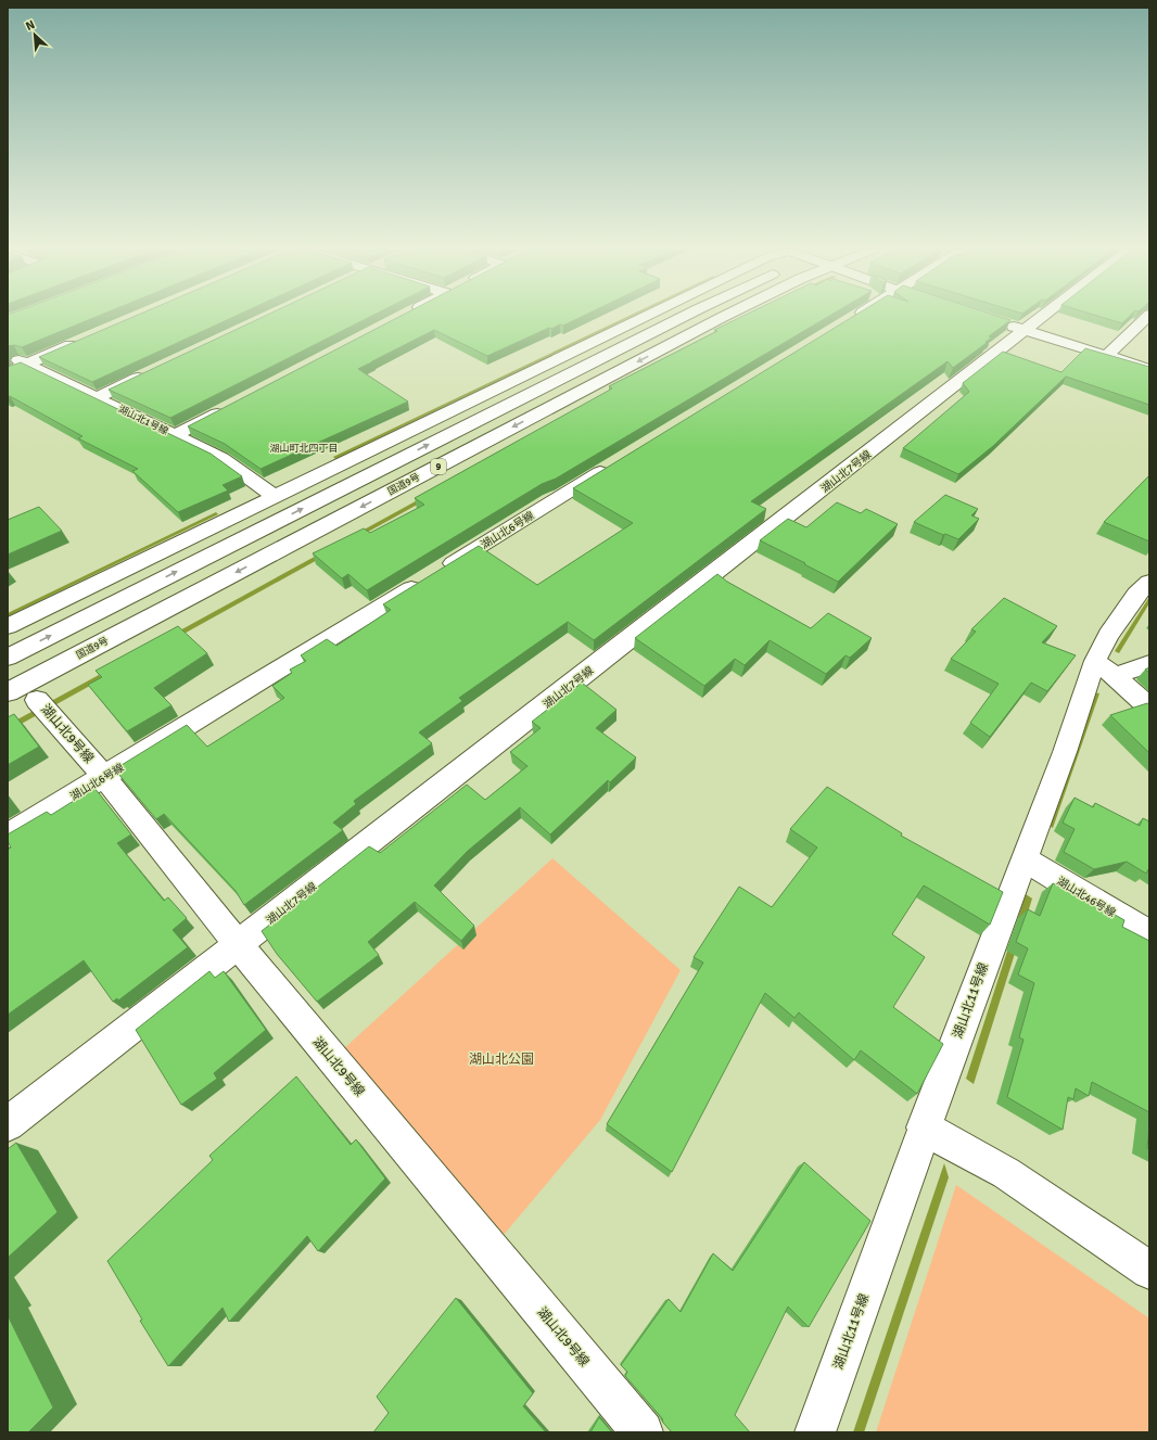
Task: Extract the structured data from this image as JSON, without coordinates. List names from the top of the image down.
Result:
{
  "streets": {
    "main road": [
      "湖山北1号線",
      "9",
      "湖山北7号線",
      "国道9号",
      "湖山北6号線",
      "湖山北9号線",
      "湖山北46号線",
      "湖山北11号線"
    ]
  },
  "crossings": [
    ["湖山北7号線", "湖山北9号線"],
    ["国道9号", "湖山北9号線"],
    ["湖山北6号線", "湖山北9号線"],
    ["湖山北46号線", "湖山北11号線"]
  ],
  "districts": ["湖山町北四丁目"],
  "parks": ["湖山北公園"],
  "north": "top left"
}
